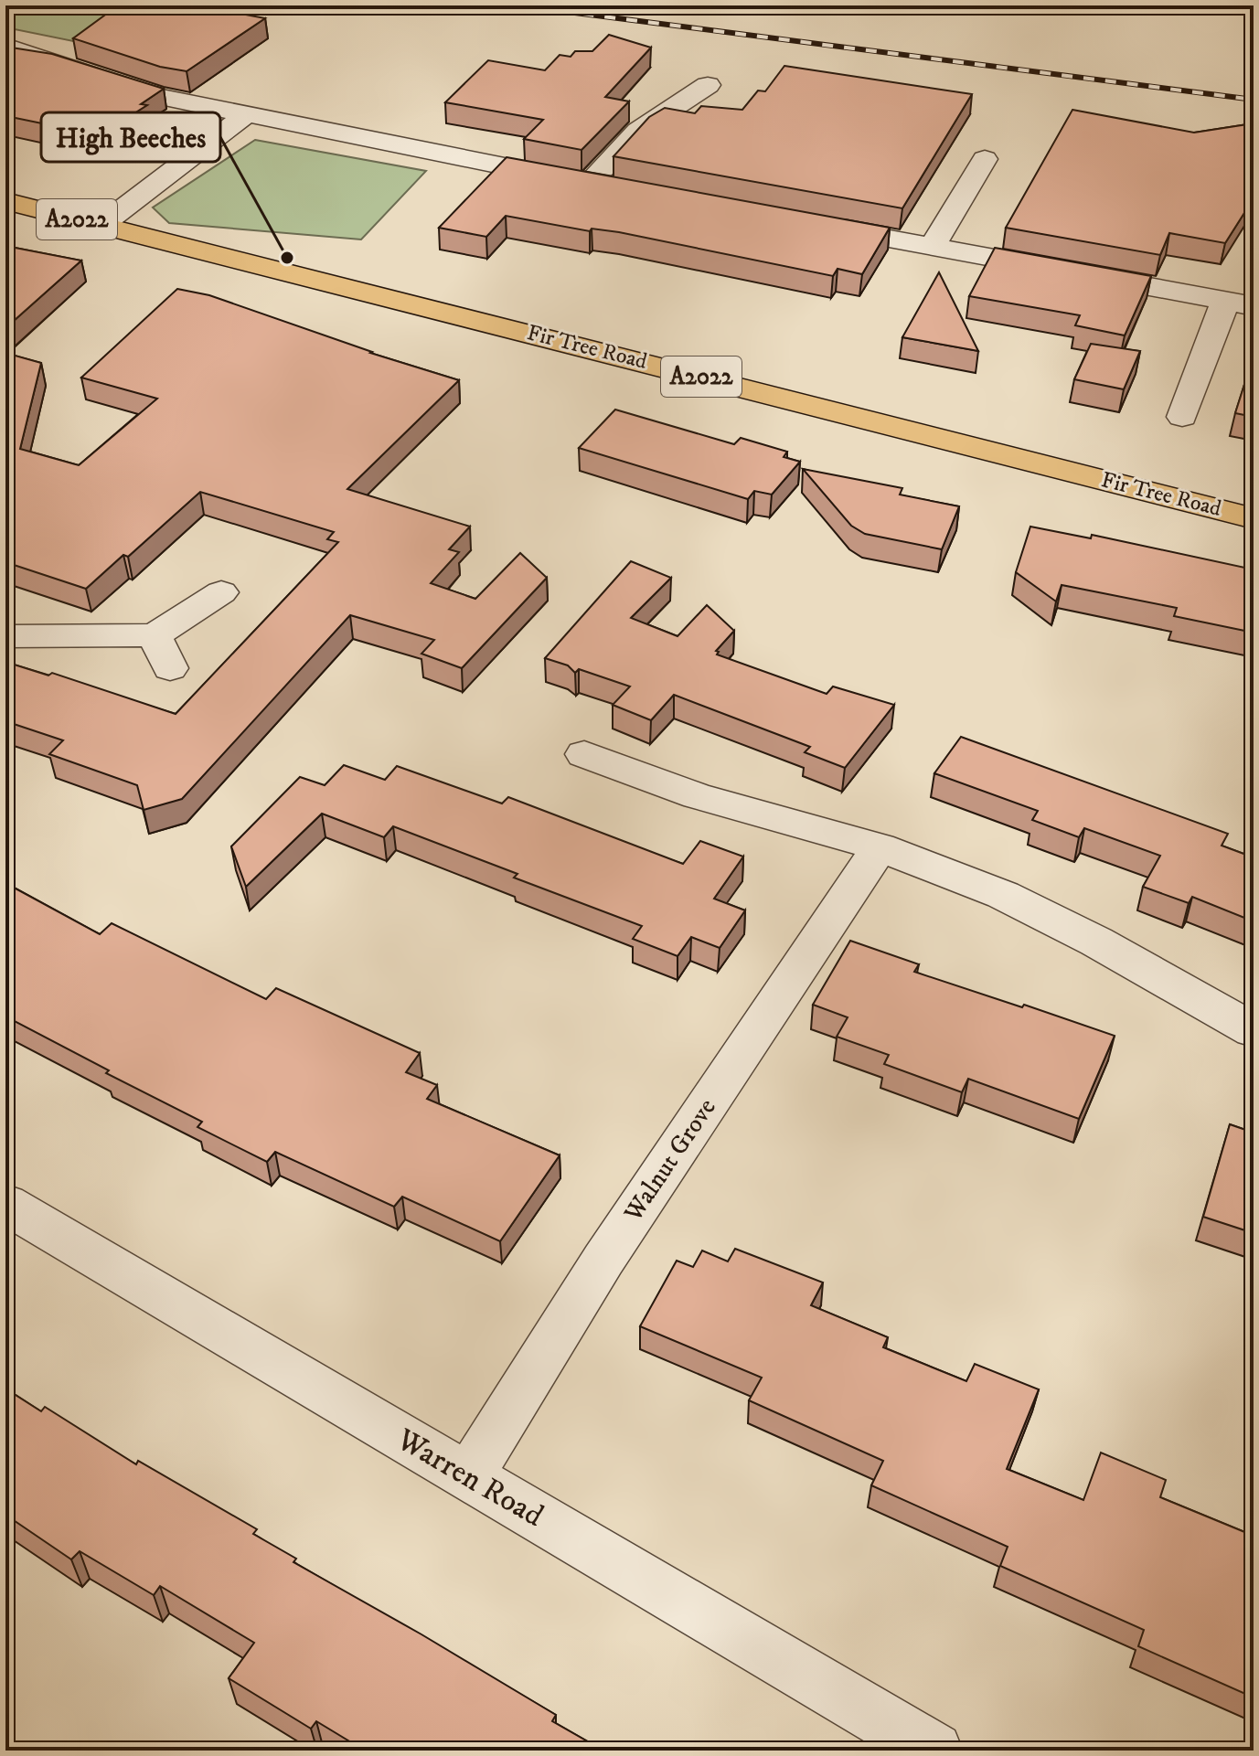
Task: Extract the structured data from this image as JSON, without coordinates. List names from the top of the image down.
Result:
{
  "streets": {
    "main road": ["A2022", "Fir Tree Road"],
    "street": ["Walnut Grove", "Warren Road"]
  },
  "crossings": [
    ["Walnut Grove", "Warren Road"]
  ],
  "places": ["High Beeches"]
}
